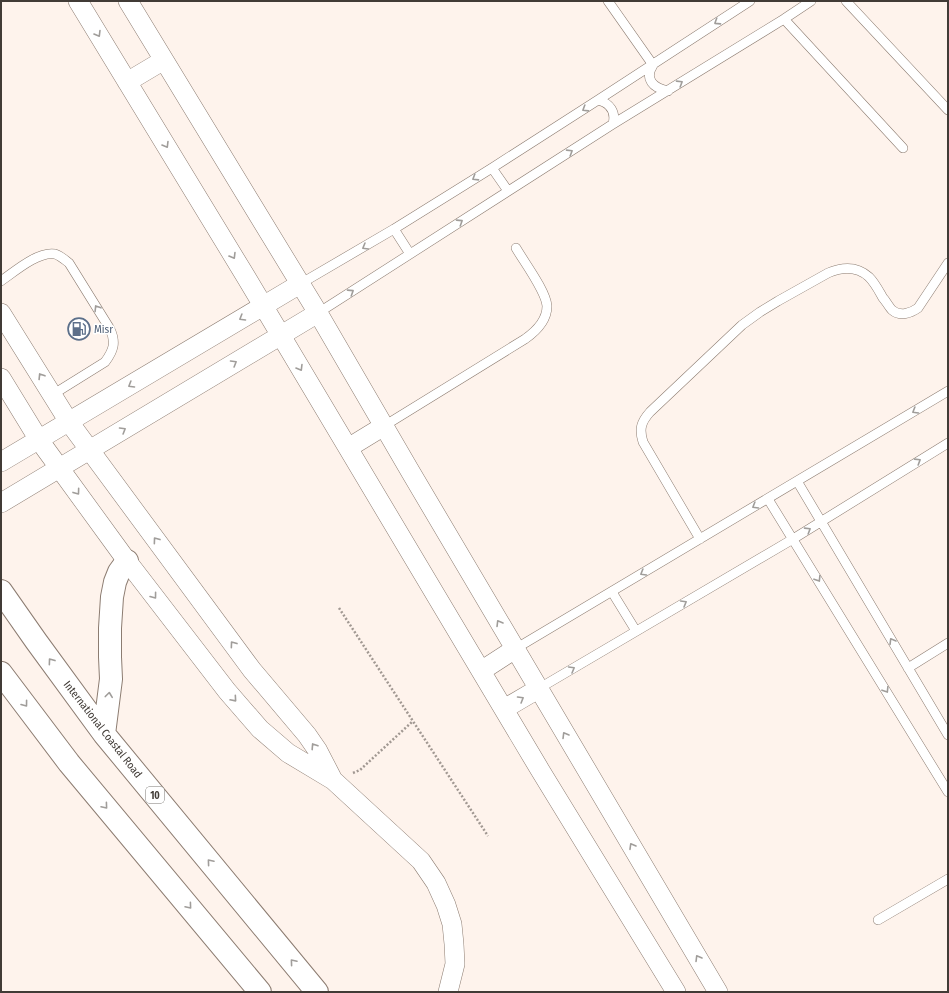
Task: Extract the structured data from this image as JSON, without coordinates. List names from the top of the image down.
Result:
{
  "streets": {
    "highway": ["International Coastal Road", "10"]
  },
  "places": {
    "fuel station": ["Misr"]
  }
}
